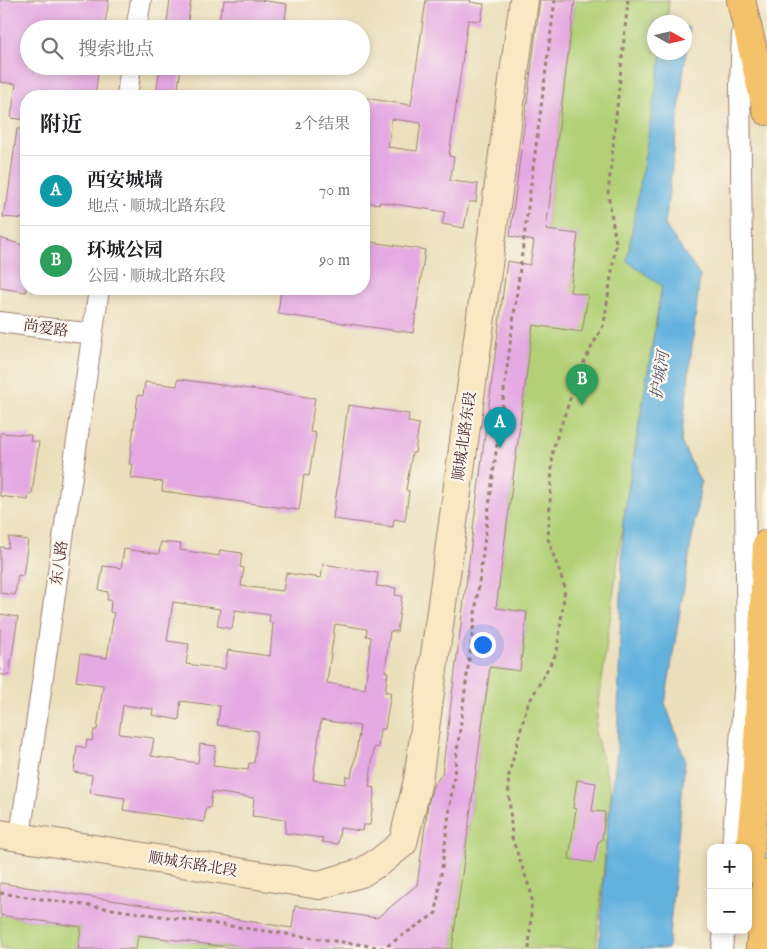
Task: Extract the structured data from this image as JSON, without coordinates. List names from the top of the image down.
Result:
{
  "streets": {
    "street": [
      "尚爱路",
      "顺城北路东段",
      "东八路",
      "顺城东路北段"
    ]
  },
  "crossings": [
    ["尚爱路", "东八路"],
    ["顺城北路东段", "顺城东路北段"],
    ["东八路", "顺城东路北段"]
  ],
  "water": ["护城河"],
  "north": "right",
  "page": {
    "search": "搜索地点",
    "heading": ["附近", "2个结果"],
    "list": [
      {
        "mark": "A",
        "name": "西安城墙",
        "note": "地点 · 顺城北路东段",
        "value": "70 m"
      },
      {
        "mark": "B",
        "name": "环城公园",
        "note": "公园 · 顺城北路东段",
        "value": "90 m"
      }
    ],
    "pins": ["B", "A"],
    "map_buttons": ["+", "−"]
  }
}
